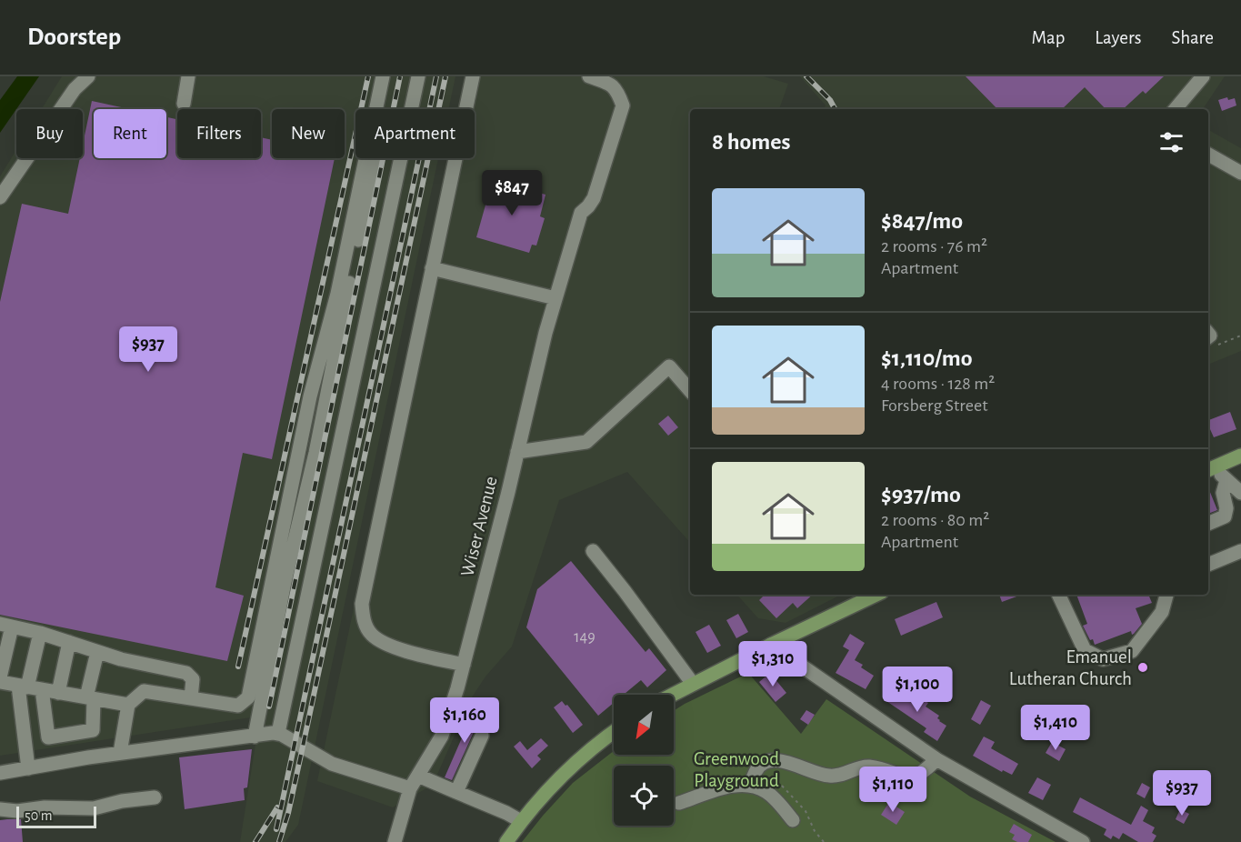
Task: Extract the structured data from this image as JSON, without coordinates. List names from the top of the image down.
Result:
{
  "streets": {
    "street": ["Wiser Avenue"]
  },
  "parks": ["Greenwood Playground"],
  "places": ["Emanuel Lutheran Church"],
  "house_numbers": ["149"],
  "scale_bar": "50 m",
  "north": "bottom left",
  "page": {
    "header": "Doorstep",
    "nav": ["Map", "Layers", "Share"],
    "chip": [
      "Buy",
      "Rent",
      "Filters",
      "New",
      "Apartment"
    ],
    "heading": "8 homes",
    "price": [
      "$847",
      "$937",
      "$1,310",
      "$1,100",
      "$1,160",
      "$1,410",
      "$1,110",
      "$937"
    ],
    "list": [
      {
        "name": "$847/mo",
        "note": "2 rooms · 76 m² · Apartment"
      },
      {
        "name": "$1,110/mo",
        "note": "4 rooms · 128 m² · Forsberg Street"
      },
      {
        "name": "$937/mo",
        "note": "2 rooms · 80 m² · Apartment"
      }
    ],
    "scale": "50 m"
  }
}
